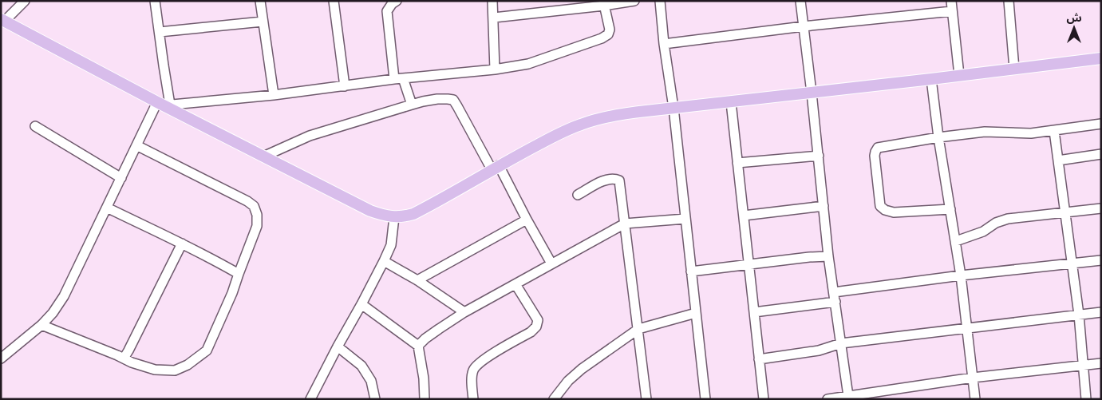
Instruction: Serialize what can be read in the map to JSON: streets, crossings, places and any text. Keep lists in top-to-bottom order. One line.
{"north":"top"}
